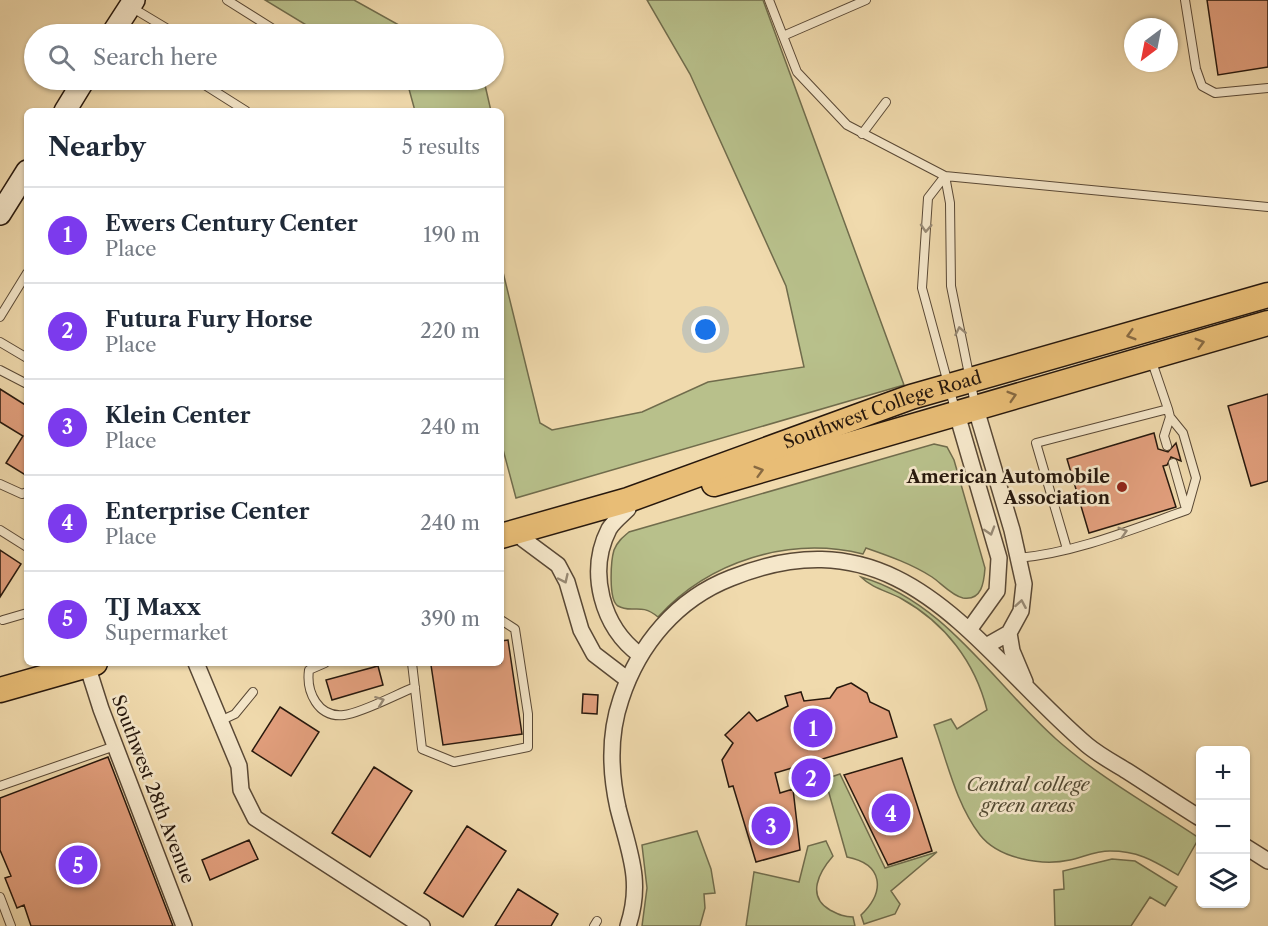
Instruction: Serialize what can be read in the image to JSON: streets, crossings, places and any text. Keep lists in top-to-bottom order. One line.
{"streets":{"main road":["Southwest College Road"],"street":["Southwest 28th Avenue"]},"parks":["Central college green areas"],"places":["American Automobile Association"],"north":"bottom left","page":{"search":"Search here","heading":["Nearby","5 results"],"list":[{"mark":"1","name":"Ewers Century Center","note":"Place","value":"190 m"},{"mark":"2","name":"Futura Fury Horse","note":"Place","value":"220 m"},{"mark":"3","name":"Klein Center","note":"Place","value":"240 m"},{"mark":"4","name":"Enterprise Center","note":"Place","value":"240 m"},{"mark":"5","name":"TJ Maxx","note":"Supermarket","value":"390 m"}],"pins":["1","2","4","3","5"],"map_buttons":["+","−"]}}
